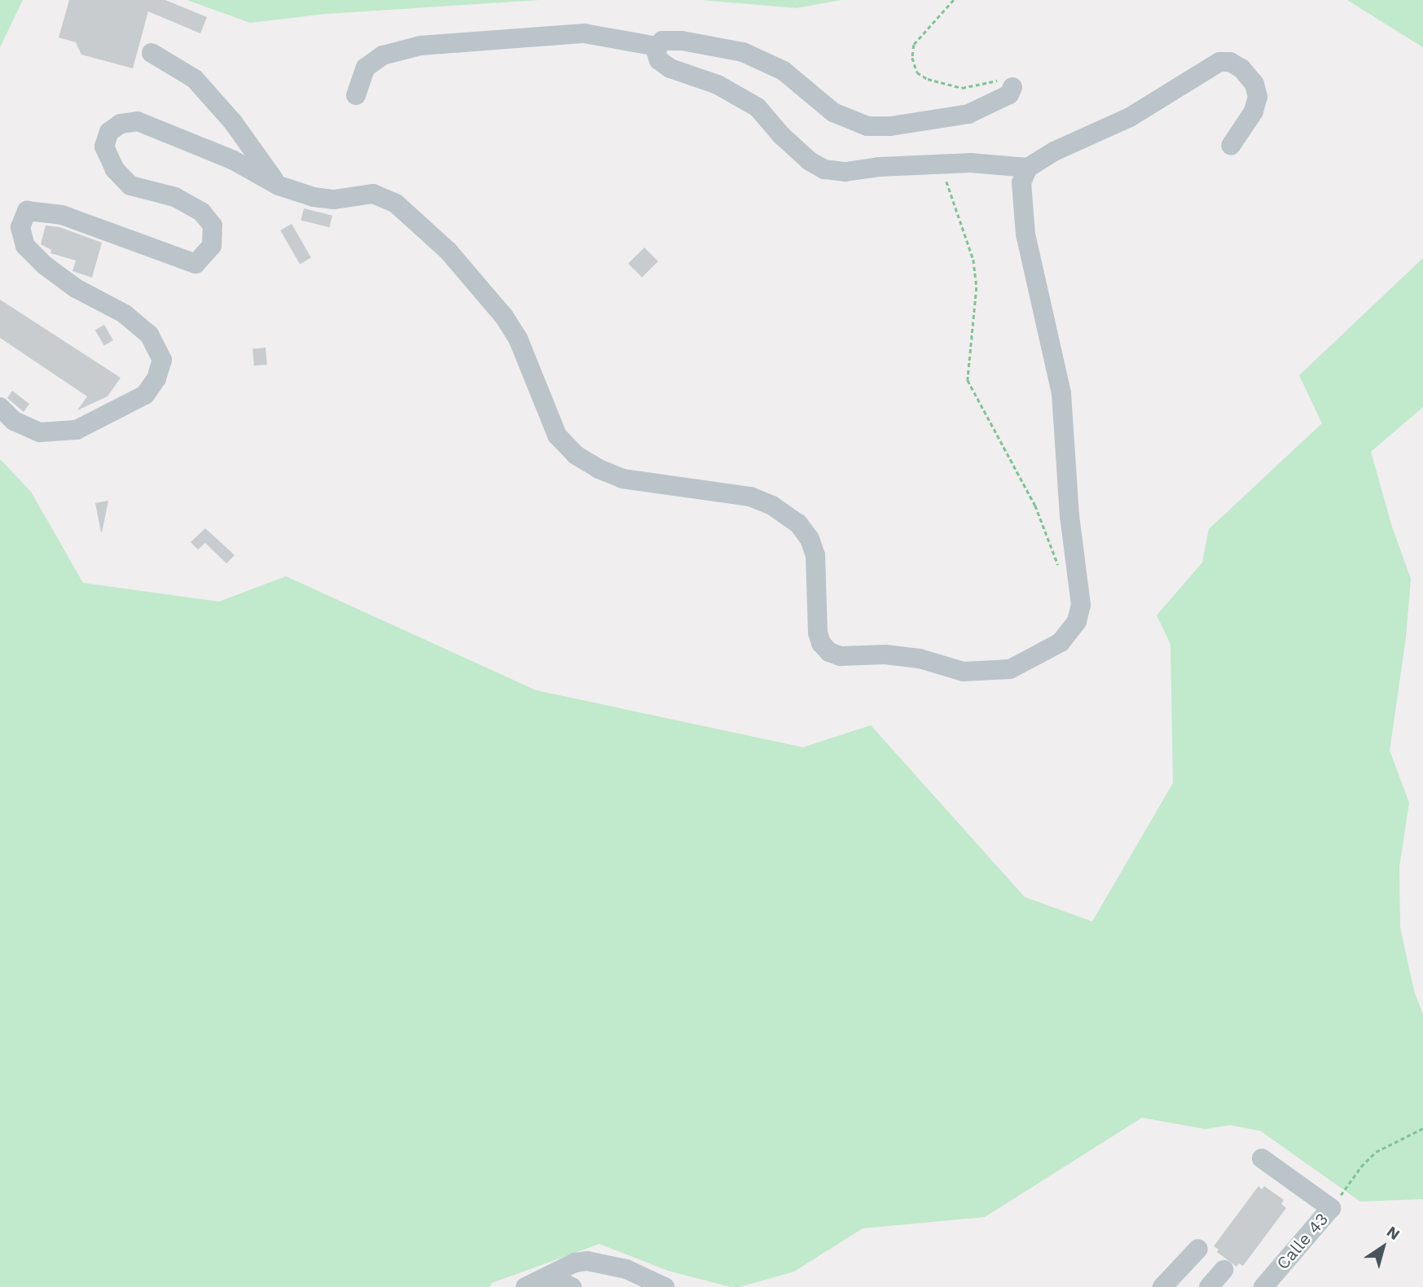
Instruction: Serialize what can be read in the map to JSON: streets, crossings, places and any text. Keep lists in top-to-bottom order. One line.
{"streets":{"street":["Calle 43"]},"north":"top right"}
